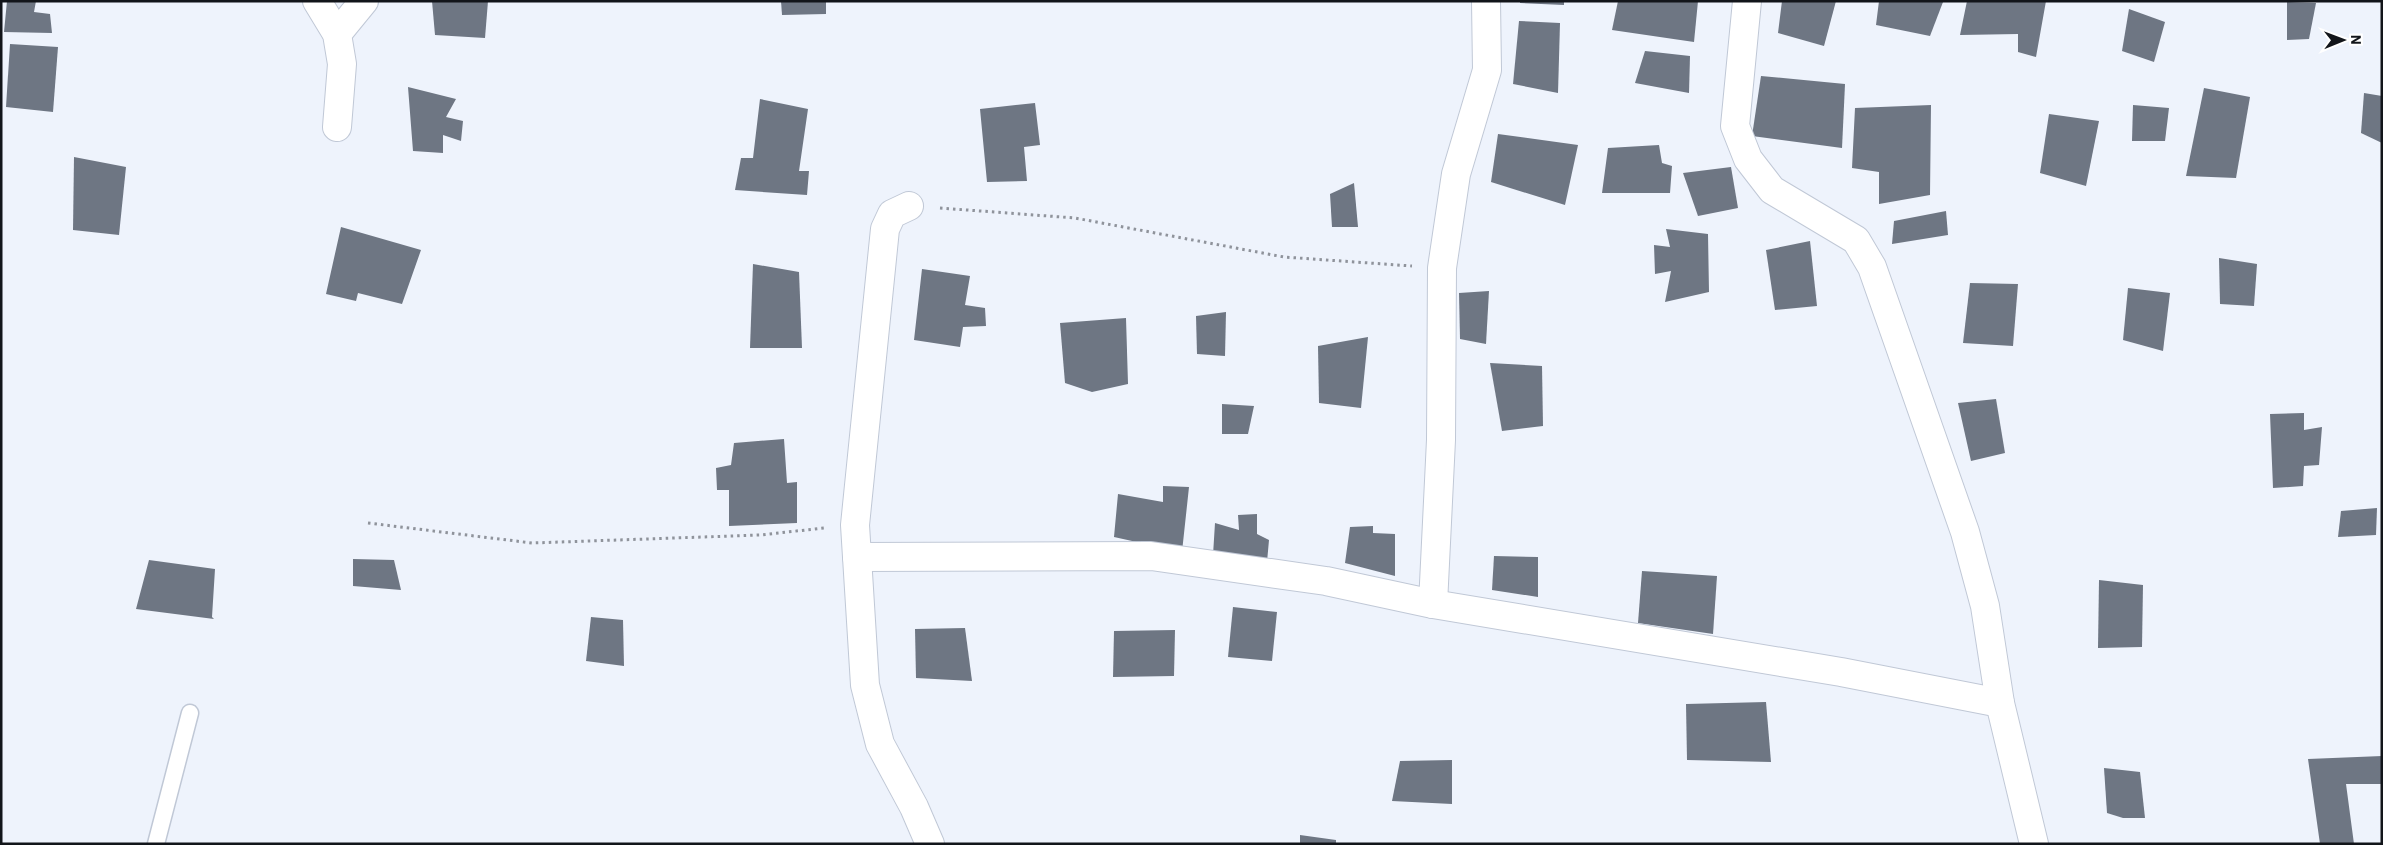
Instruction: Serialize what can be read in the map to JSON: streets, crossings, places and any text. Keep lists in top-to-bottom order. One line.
{"north":"right"}
